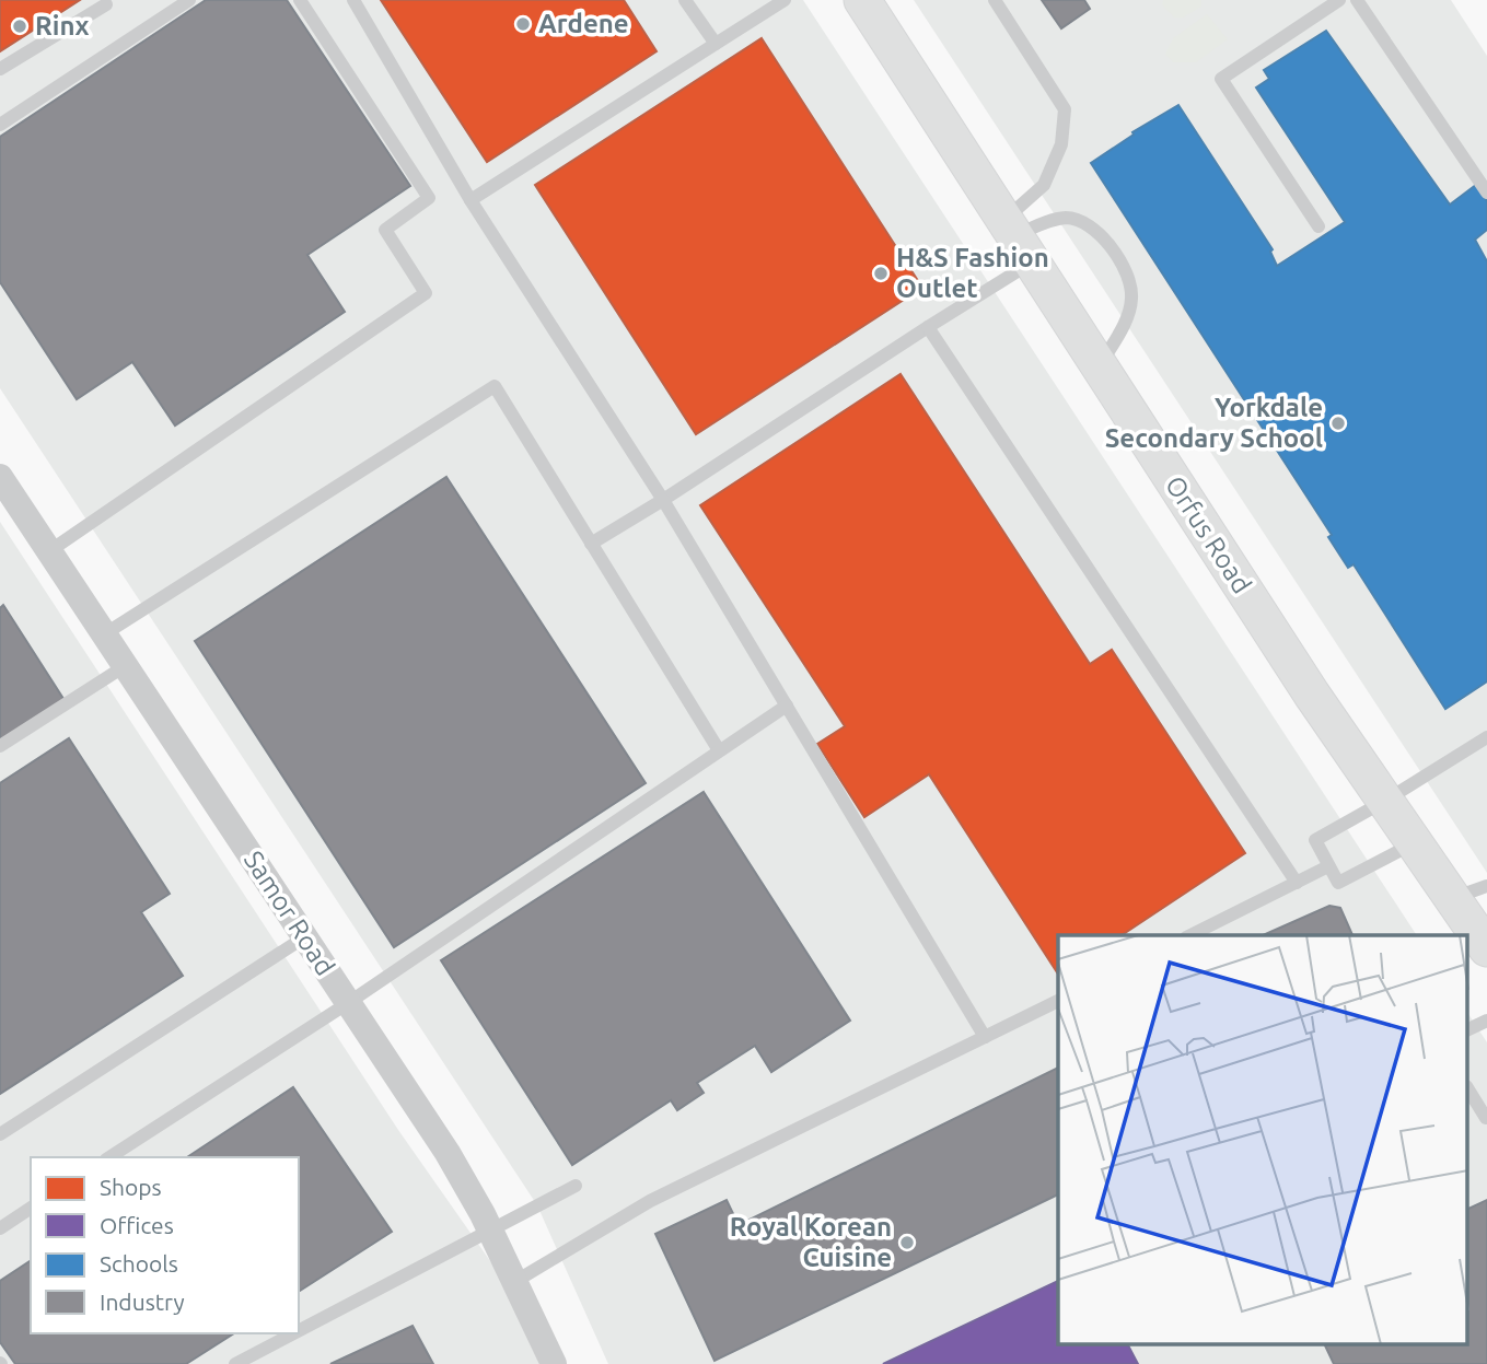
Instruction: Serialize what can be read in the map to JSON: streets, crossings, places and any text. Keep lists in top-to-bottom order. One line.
{"streets":{"street":["Orfus Road","Samor Road"]},"places":["Ardene","Rinx","H&S Fashion Outlet","Yorkdale Secondary School","Royal Korean Cuisine"],"legend":["Shops","Offices","Schools","Industry"]}
